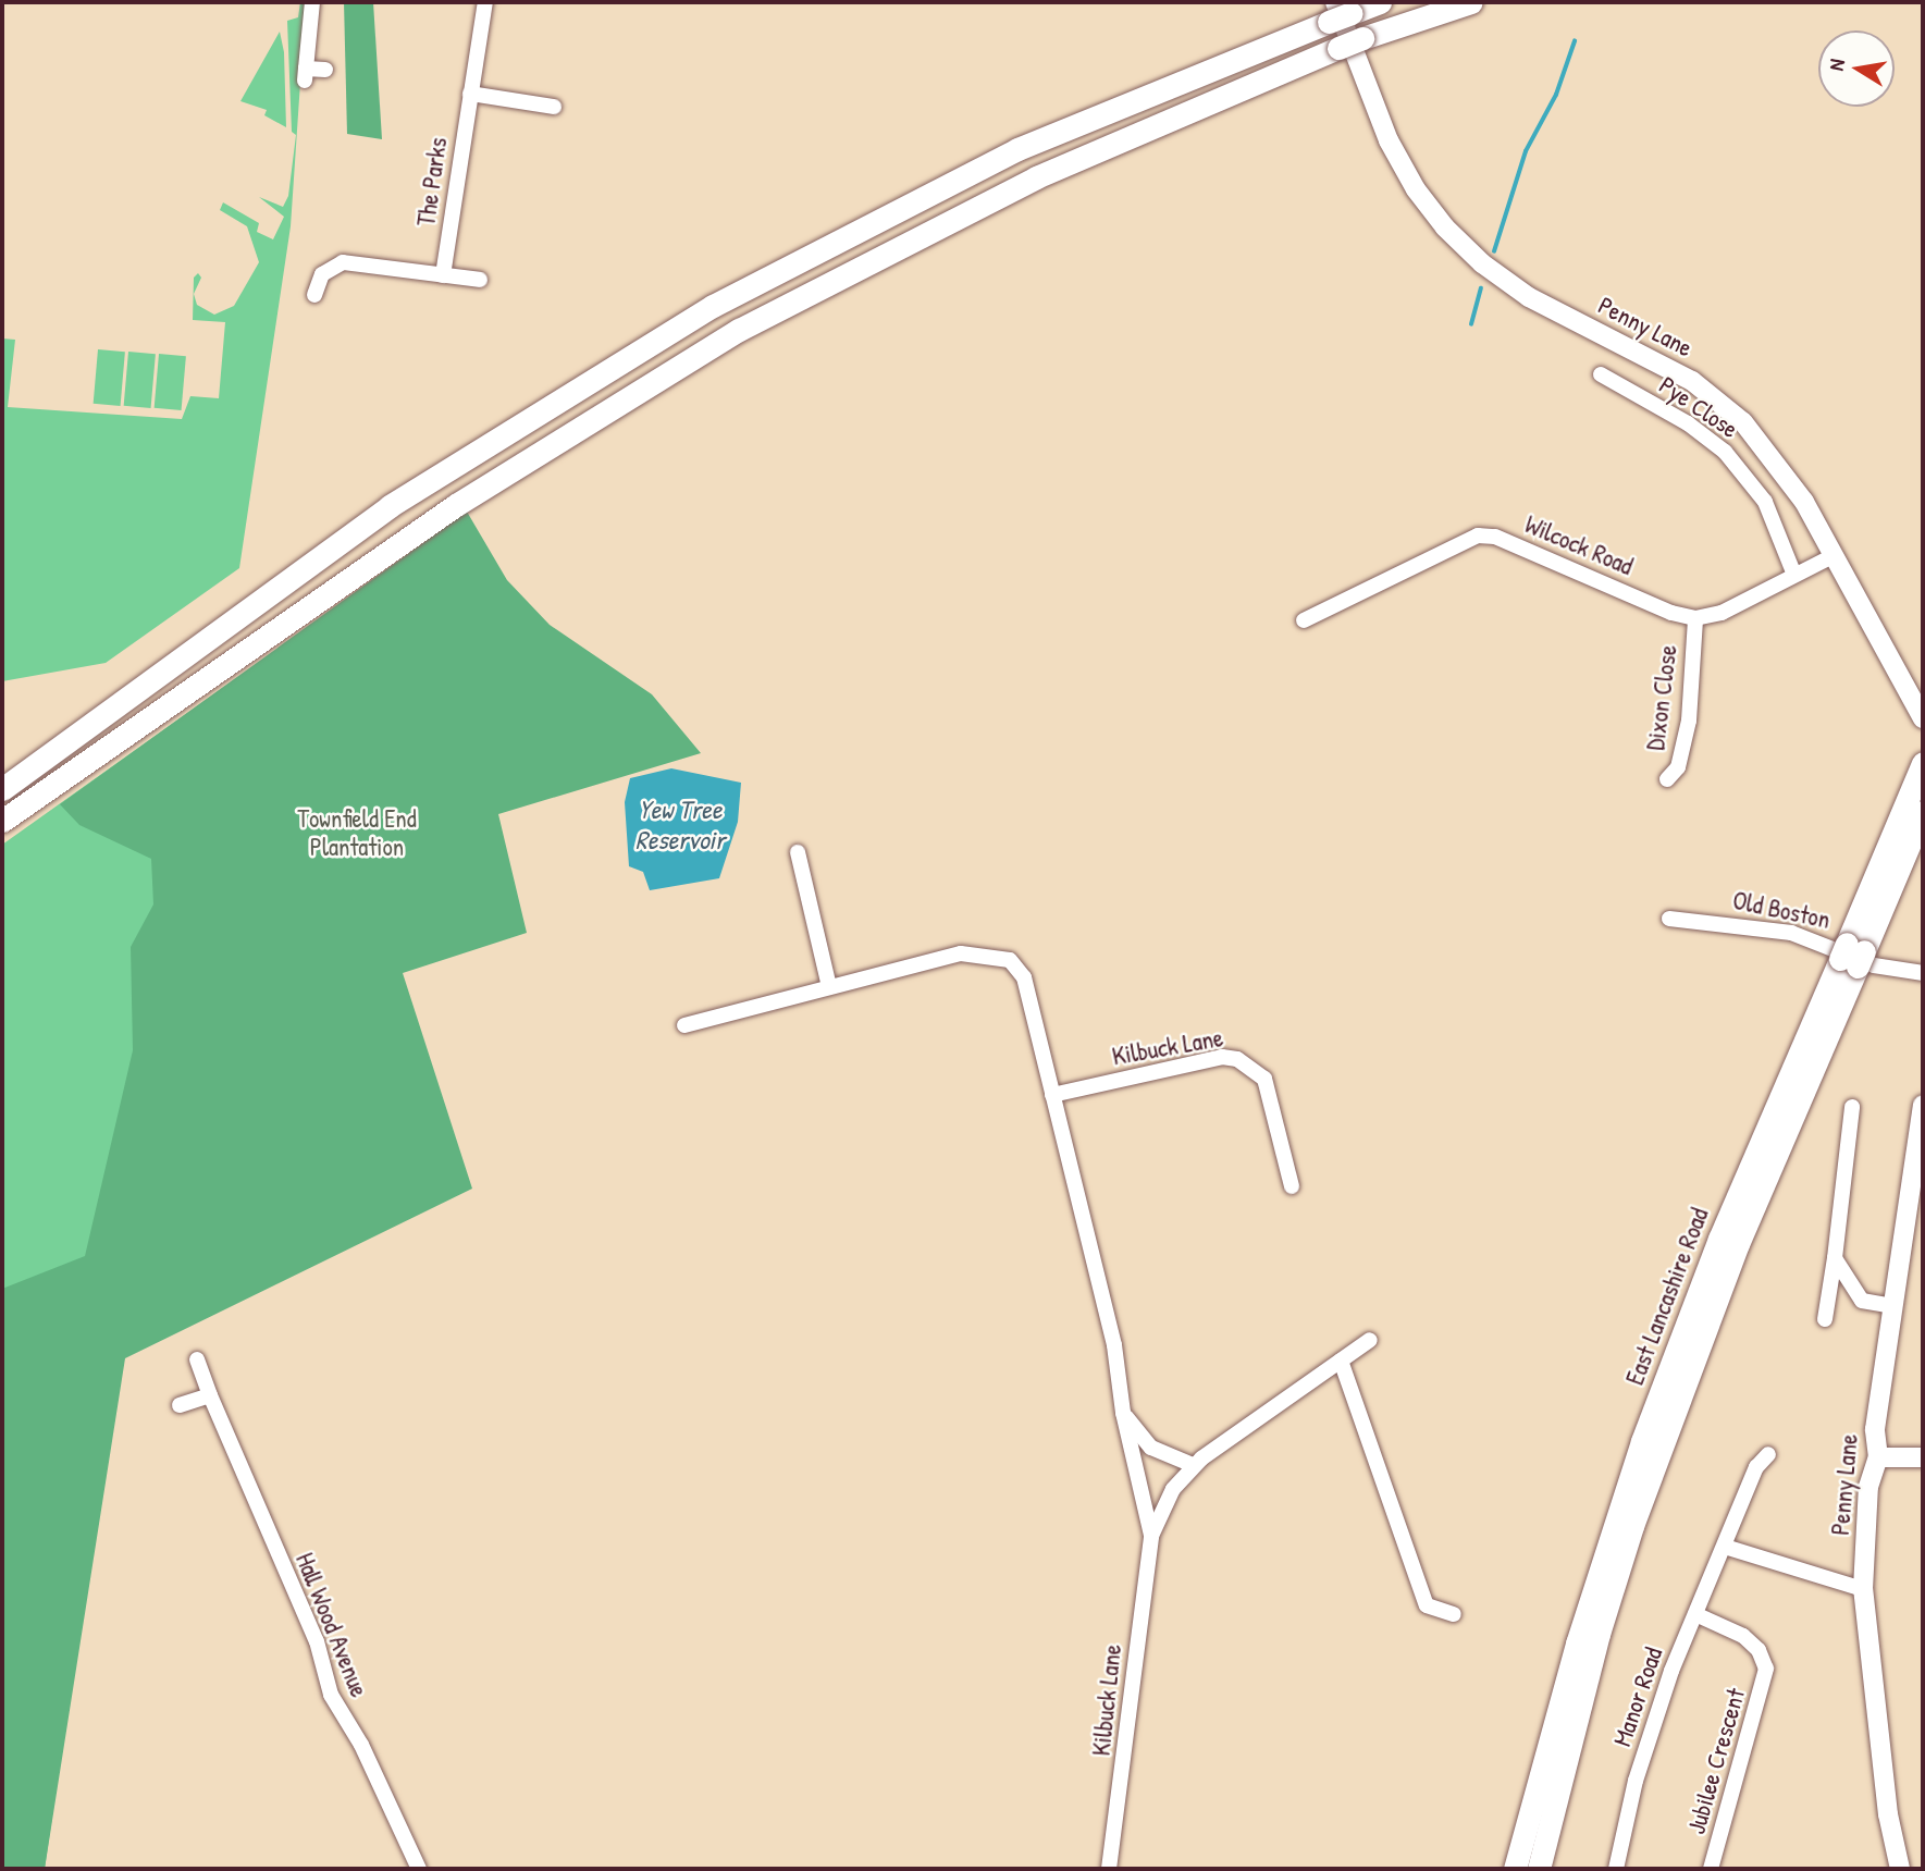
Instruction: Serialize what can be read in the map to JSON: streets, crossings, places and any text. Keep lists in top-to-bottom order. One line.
{"streets":{"highway":["East Lancashire Road"],"main road":["Penny Lane"],"street":["The Parks","Pye Close","Wilcock Road","Dixon Close","Old Boston","Kilbuck Lane","Hall Wood Avenue","Manor Road","Jubilee Crescent"]},"crossings":[["Wilcock Road","Dixon Close"],["Manor Road","Jubilee Crescent"]],"water":["Yew Tree Reservoir"],"parks":["Townfield End Plantation"],"north":"left"}
